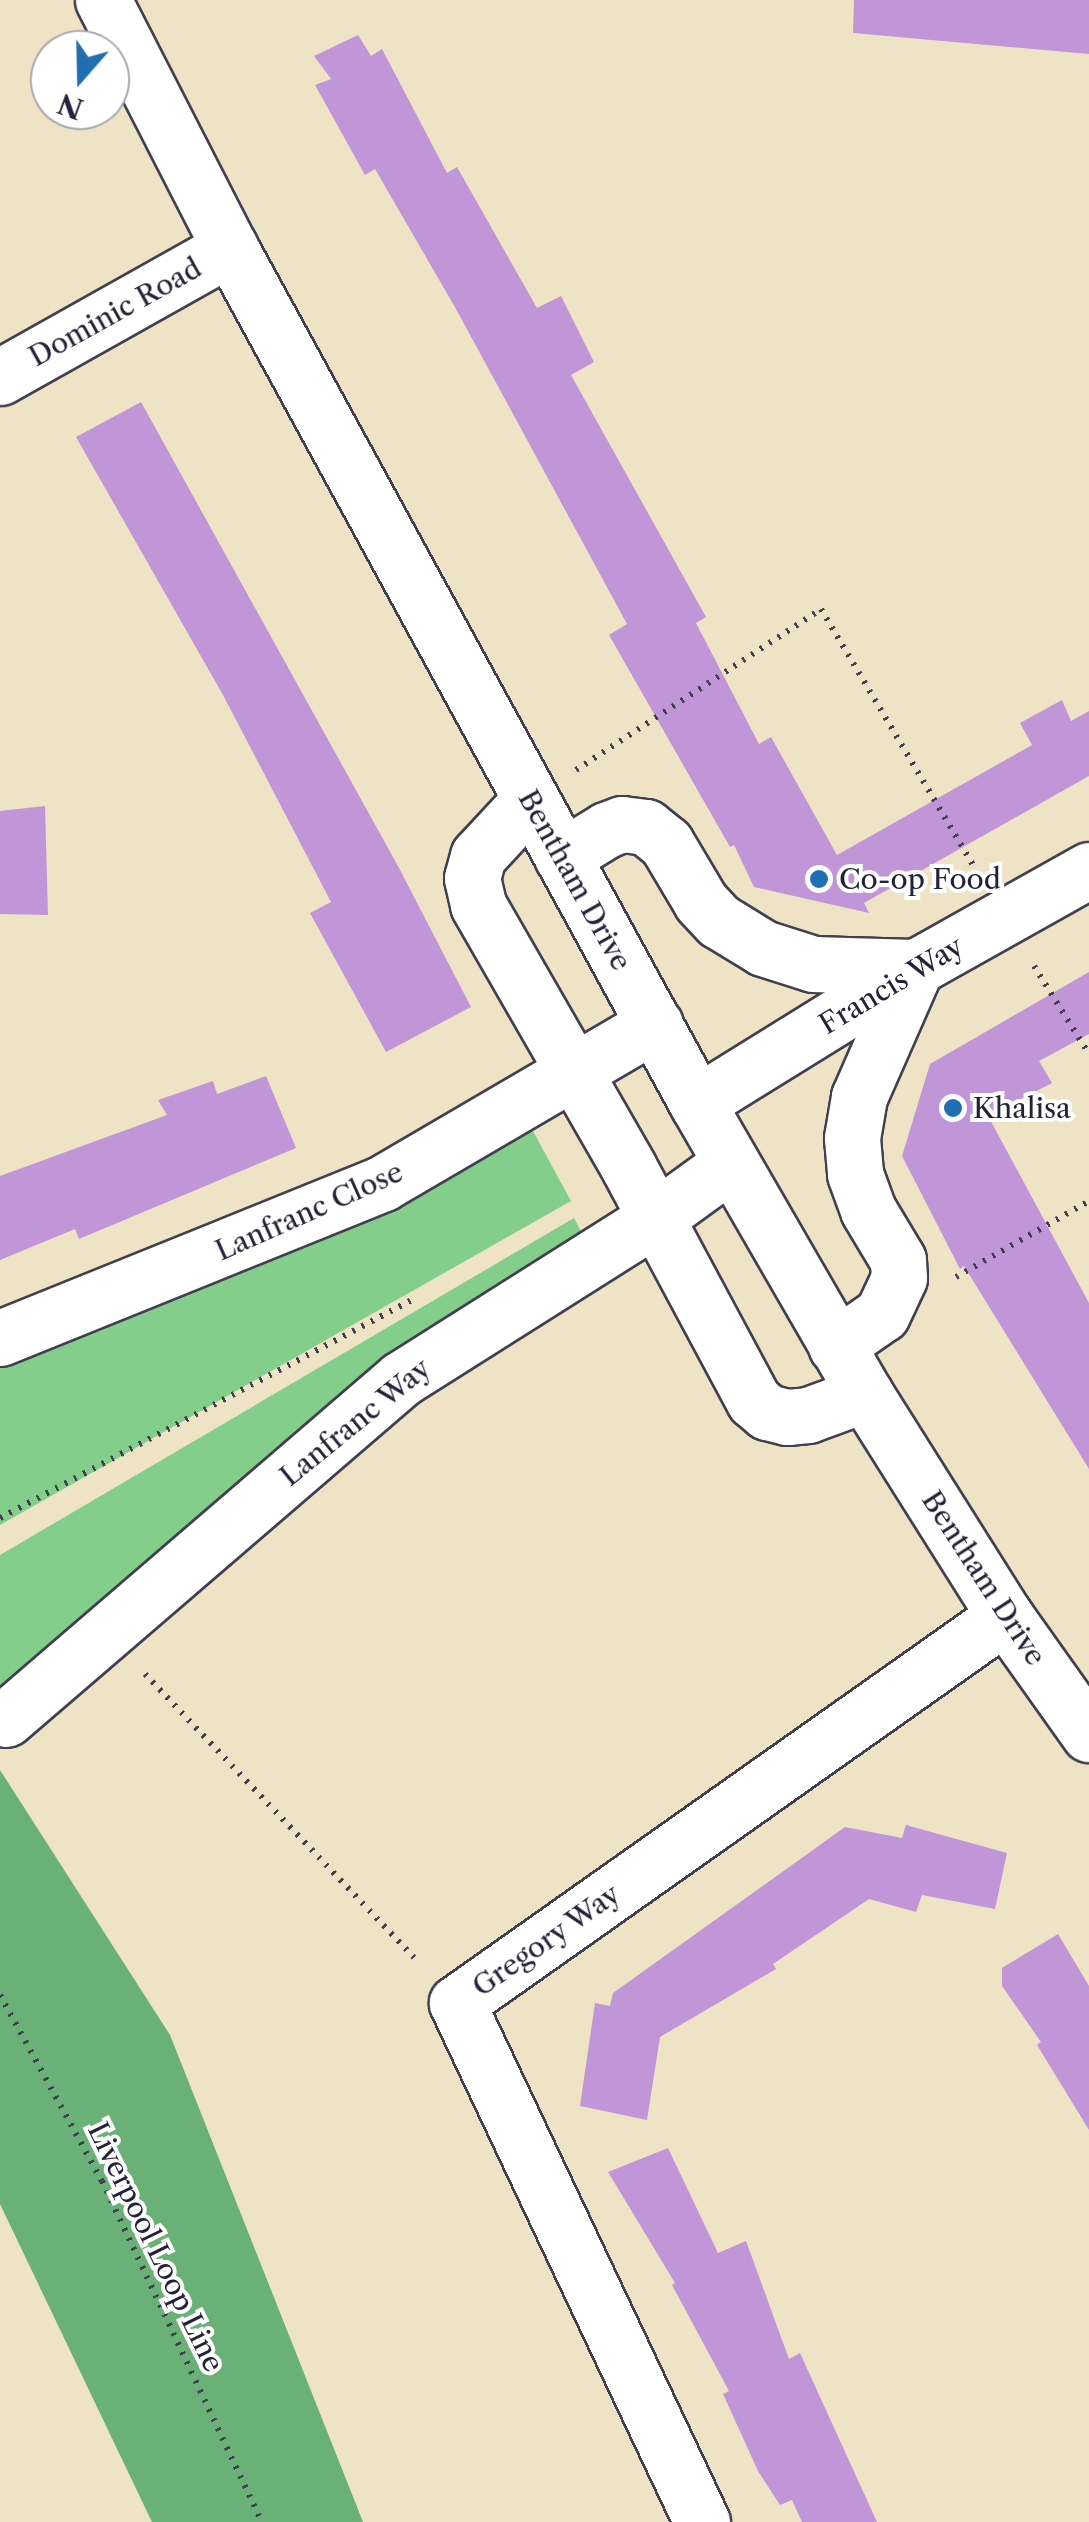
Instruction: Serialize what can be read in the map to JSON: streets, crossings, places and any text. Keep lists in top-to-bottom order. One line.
{"streets":{"street":["Dominic Road","Bentham Drive","Francis Way","Lanfranc Close","Lanfranc Way","Gregory Way"],"path":["Liverpool Loop Line"]},"crossings":[["Dominic Road","Bentham Drive"],["Bentham Drive","Francis Way"],["Bentham Drive","Lanfranc Close"],["Bentham Drive","Lanfranc Way"],["Bentham Drive","Gregory Way"]],"places":["Co-op Food","Khalisa"],"north":"bottom"}
